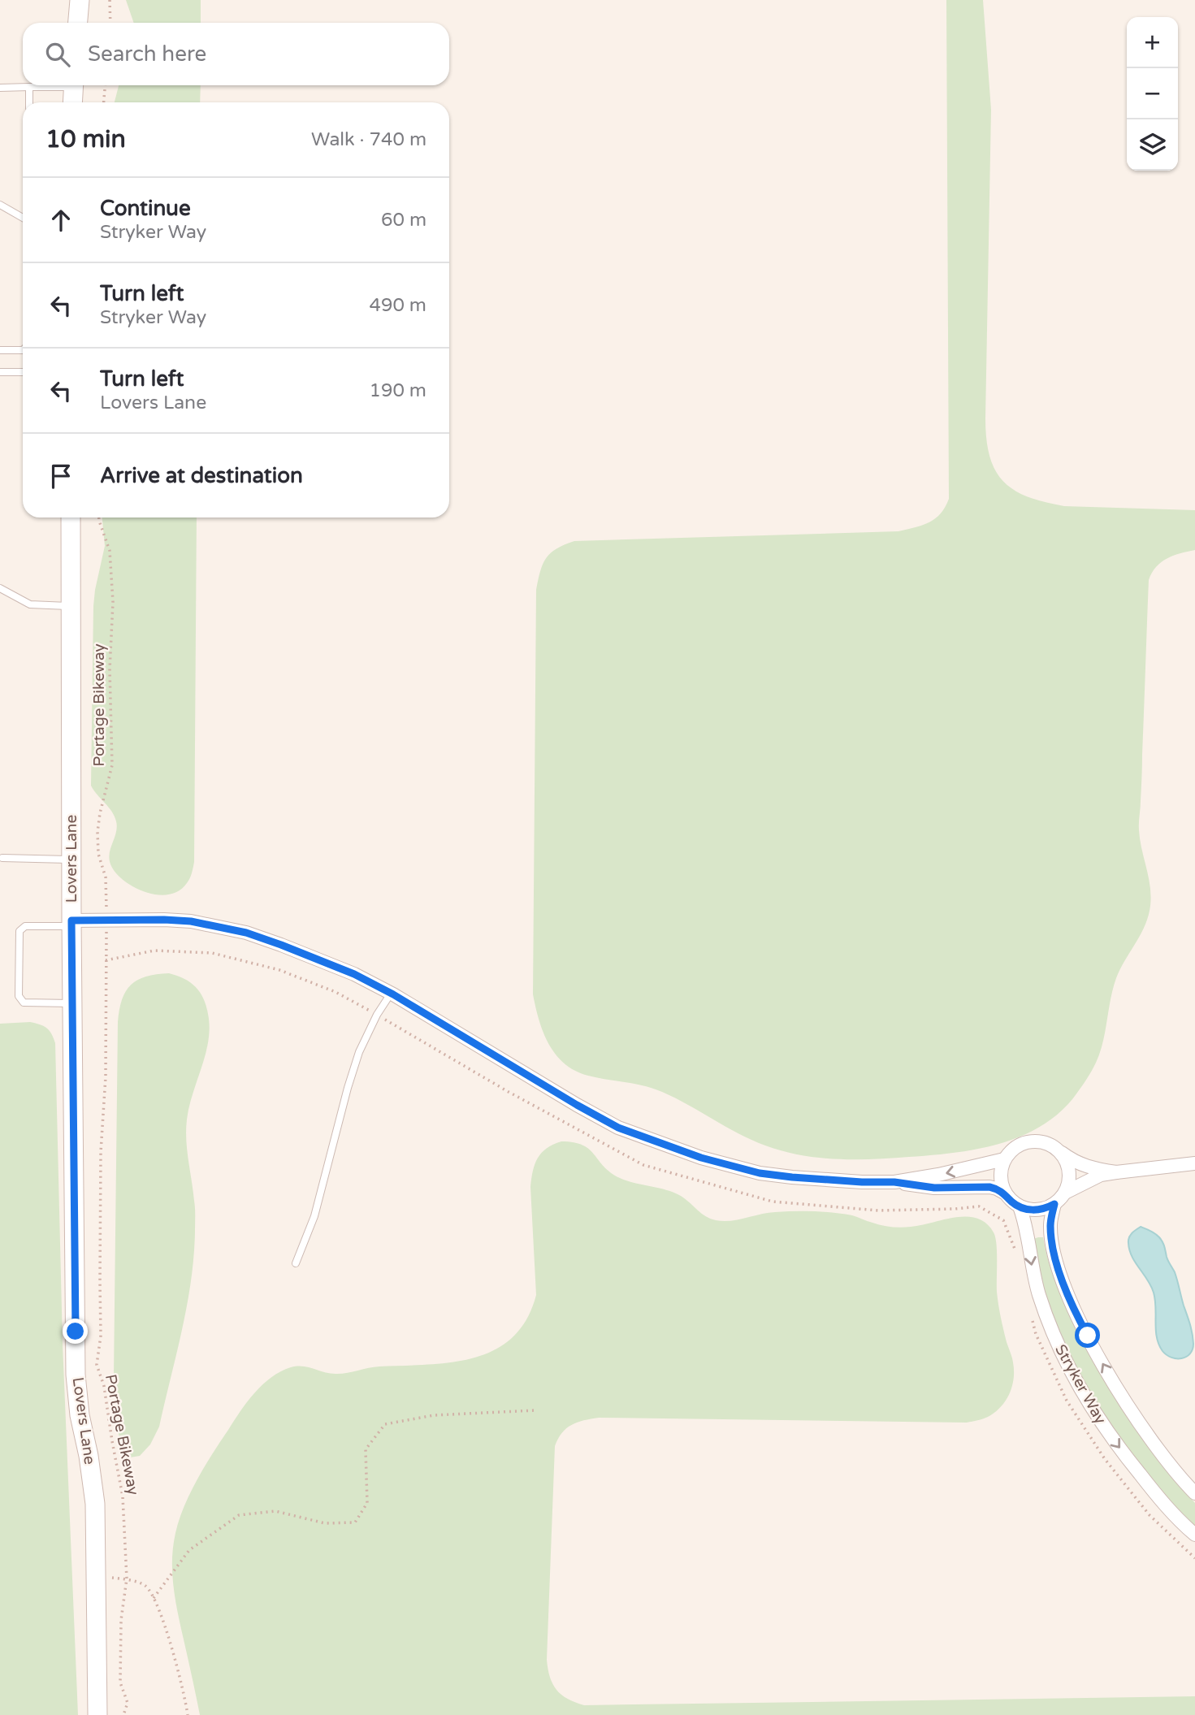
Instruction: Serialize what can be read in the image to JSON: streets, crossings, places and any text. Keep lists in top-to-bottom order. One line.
{"streets":{"street":["Lovers Lane","Stryker Way"],"path":["Portage Bikeway"]},"page":{"map_buttons":["+","−"],"search":"Search here","heading":["10 min","Walk · 740 m"],"list":[["Continue","Stryker Way","60 m"],["Turn left","Stryker Way","490 m"],["Turn left","Lovers Lane","190 m"],"Arrive at destination"]}}
